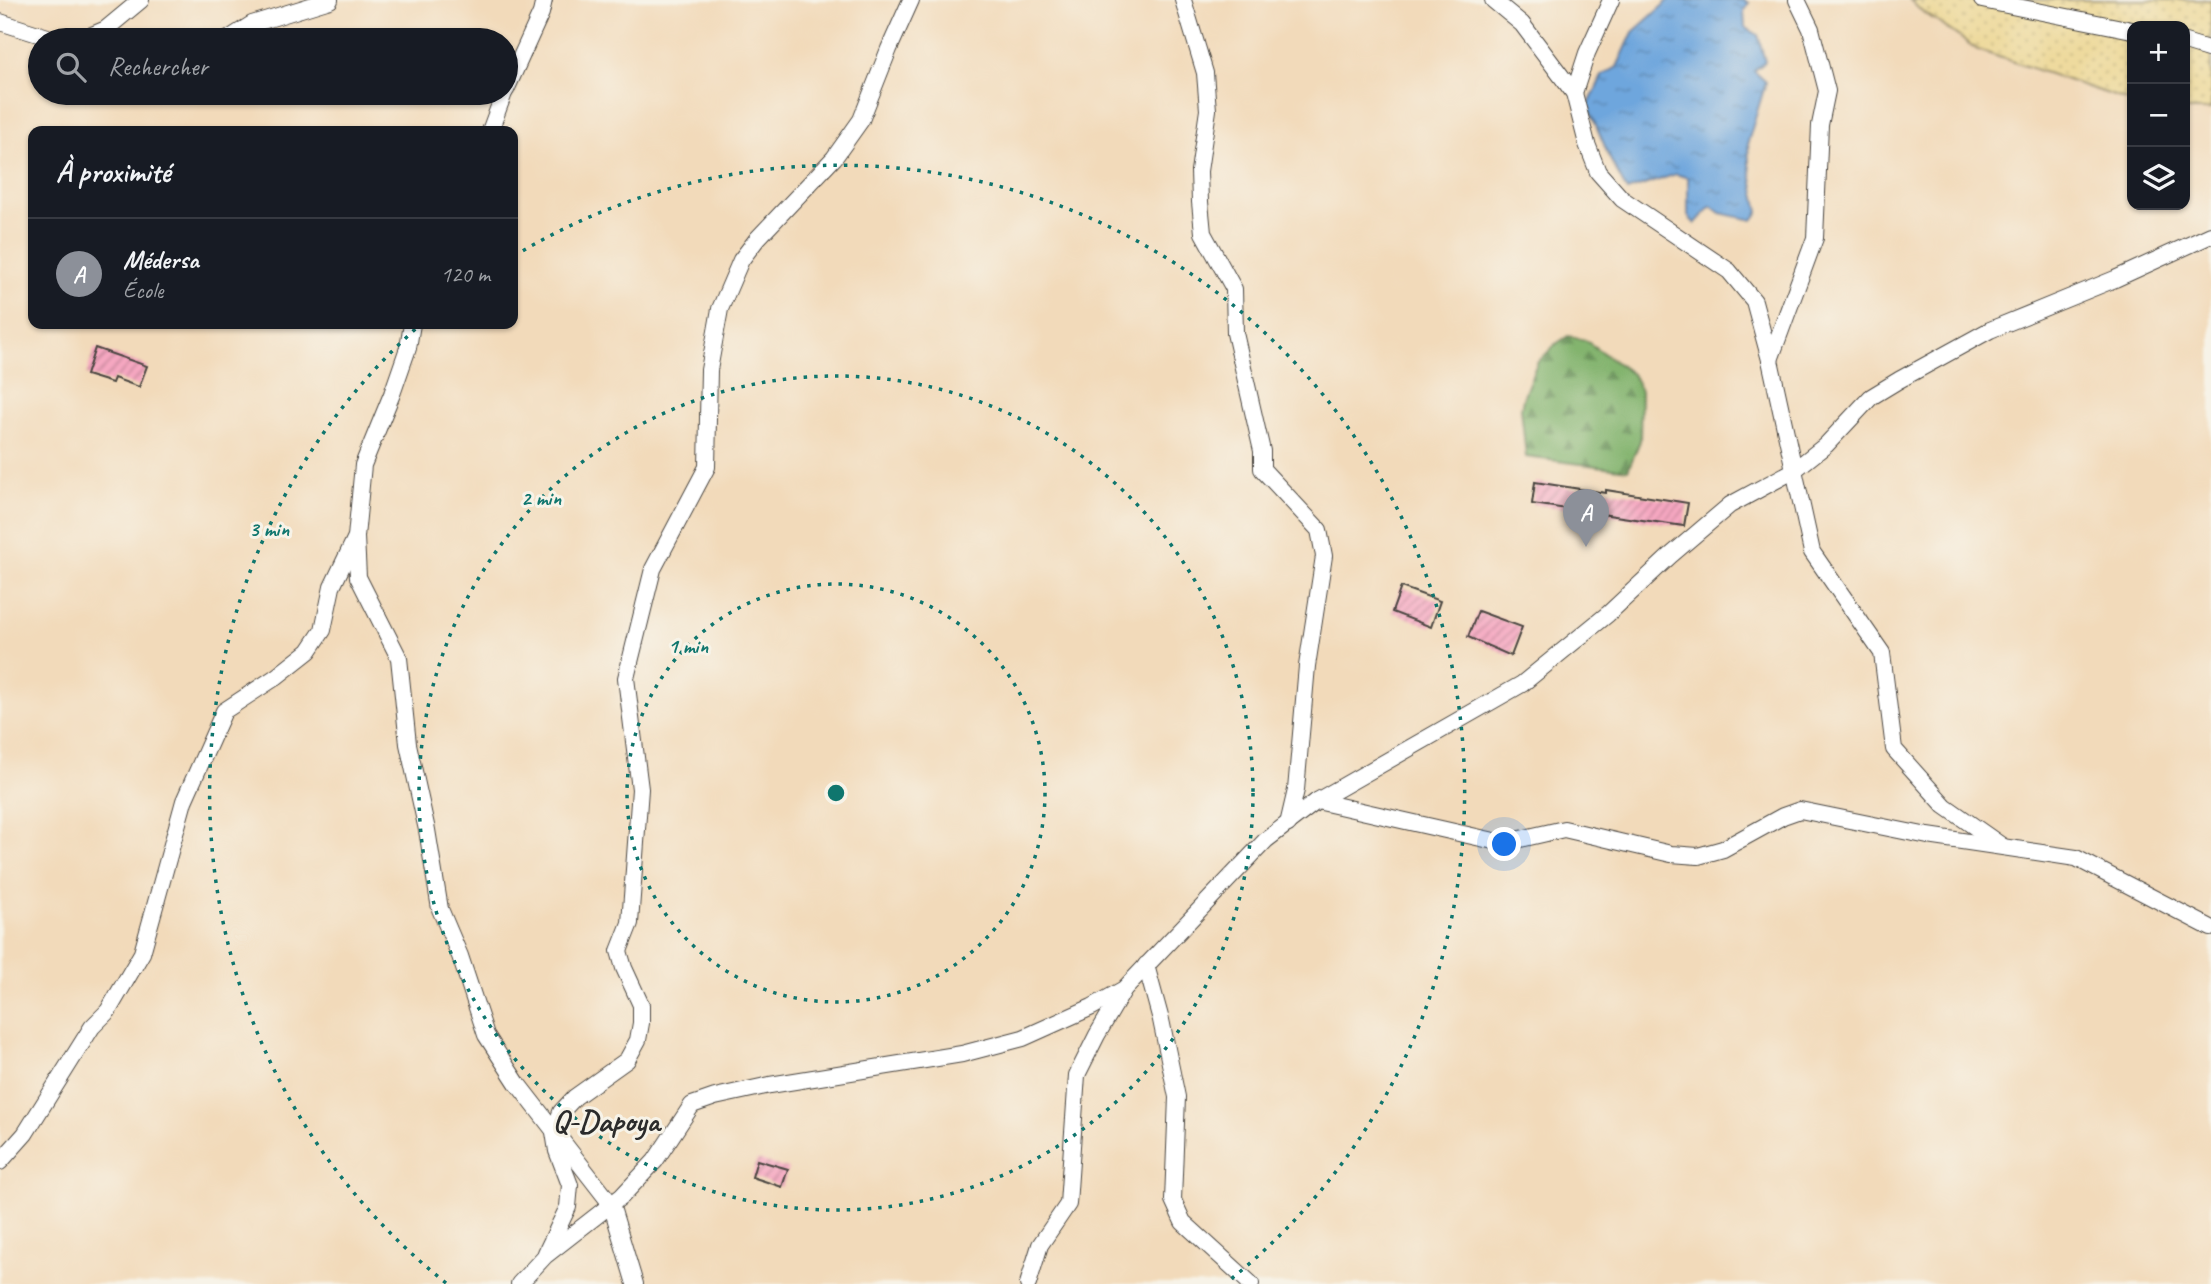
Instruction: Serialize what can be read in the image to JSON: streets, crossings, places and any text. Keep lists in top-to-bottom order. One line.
{"districts":["Q-Dapoya"],"page":{"map_buttons":["+","−"],"search":"Rechercher","heading":"À proximité","list":[{"mark":"A","name":"Médersa","note":"École","value":"120 m"}],"pins":"A"},"rings":["2 min","3 min","1 min"]}
